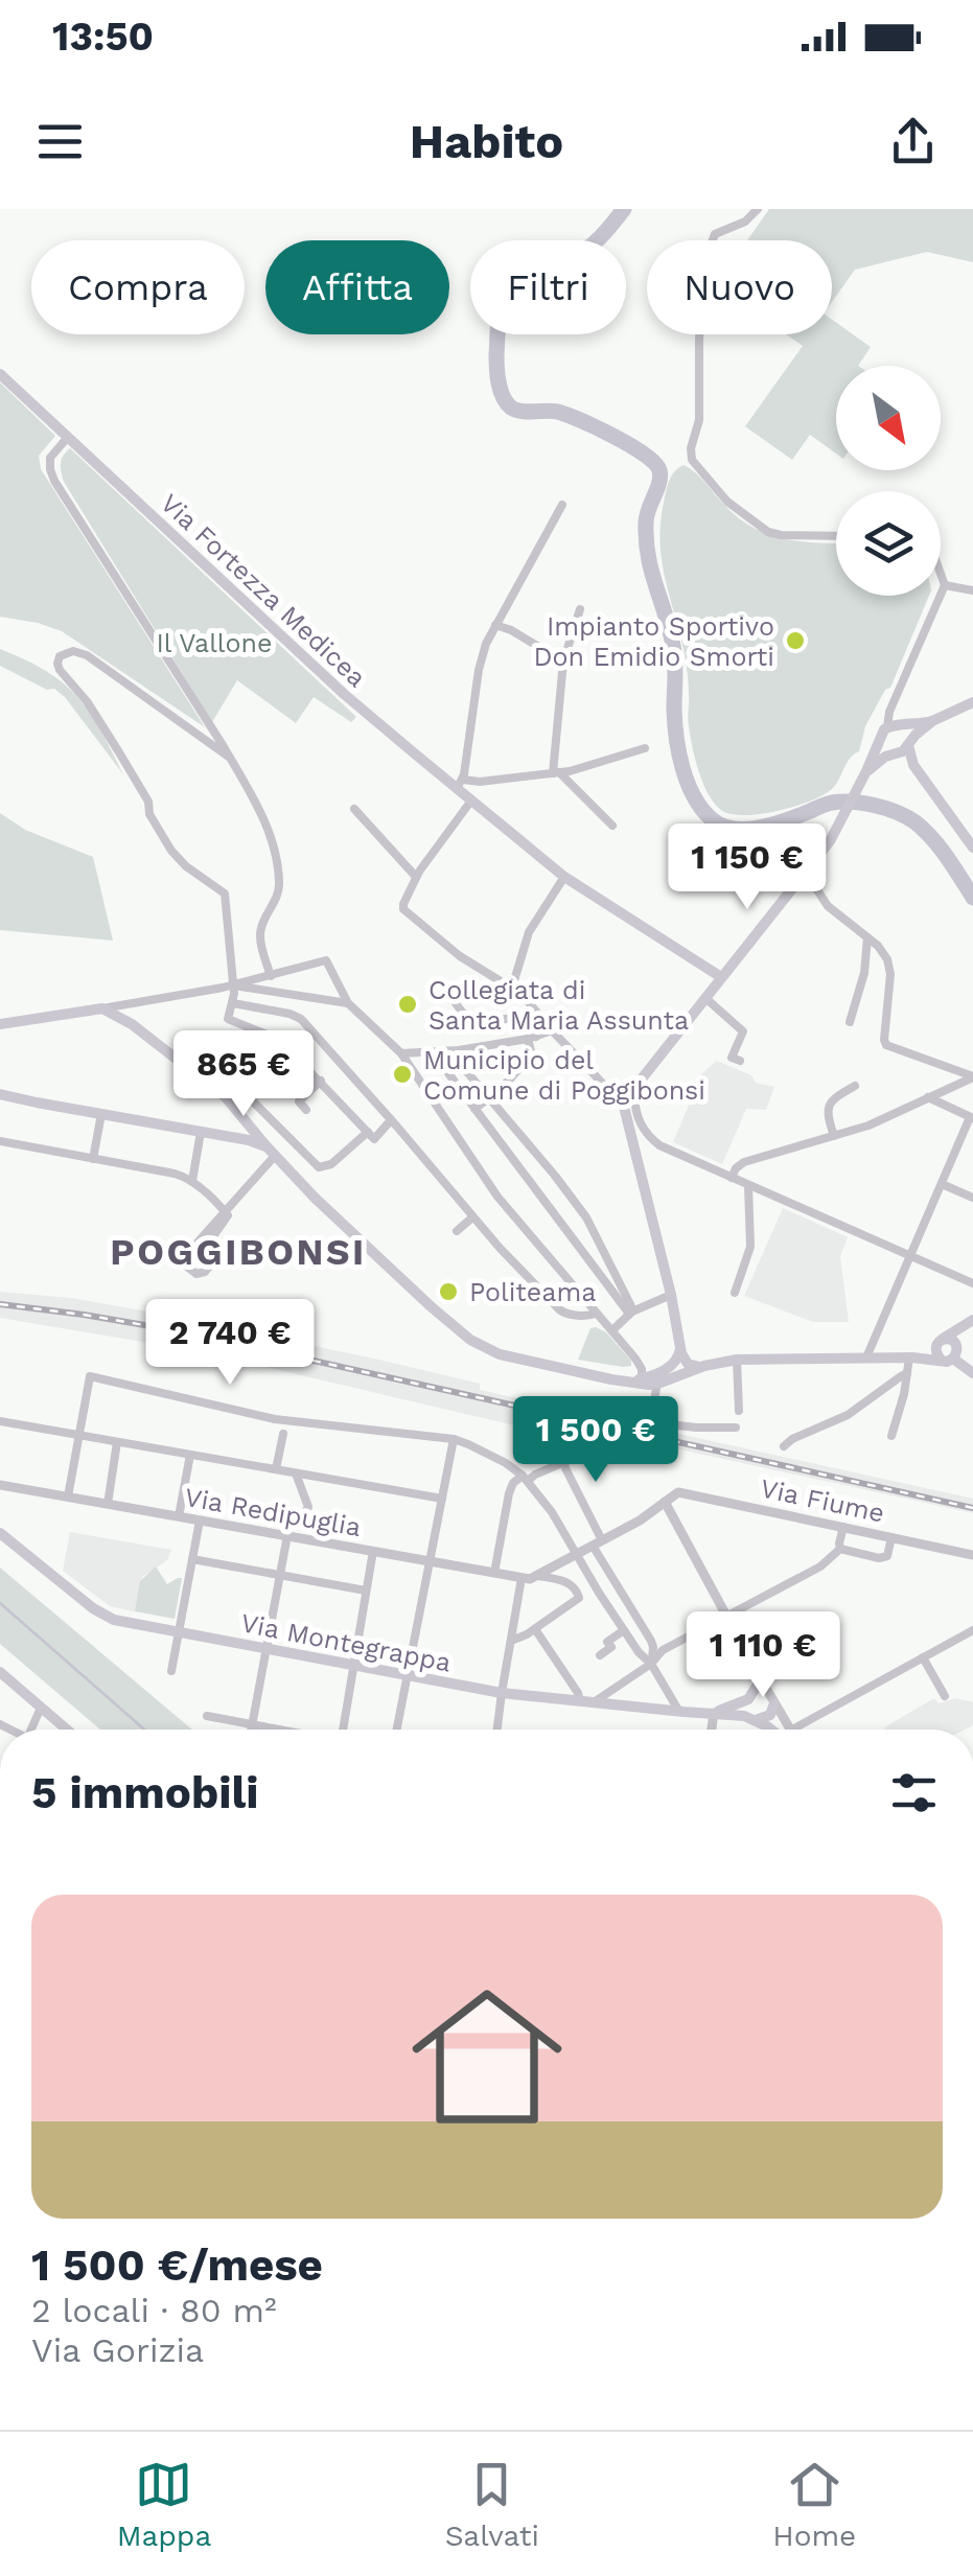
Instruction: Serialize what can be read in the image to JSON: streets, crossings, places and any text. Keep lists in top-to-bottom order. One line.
{"streets":{"main road":["Via Fortezza Medicea","Via Montegrappa"],"street":["Via Fiume","Via Redipuglia"]},"districts":["POGGIBONSI"],"parks":["Il Vallone"],"places":["Impianto Sportivo Don Emidio Smorti","Collegiata di Santa Maria Assunta","Municipio del Comune di Poggibonsi","Politeama"],"north":"bottom right","page":{"status":"13:50","header":"Habito","chip":["Compra","Affitta","Filtri","Nuovo"],"price":["1 150 €","865 €","2 740 €","1 500 €","1 110 €"],"heading":"5 immobili","list":[{"name":"1 500 €/mese","note":"2 locali · 80 m² · Via Gorizia"}],"tabs":["Mappa","Salvati","Home"]}}
